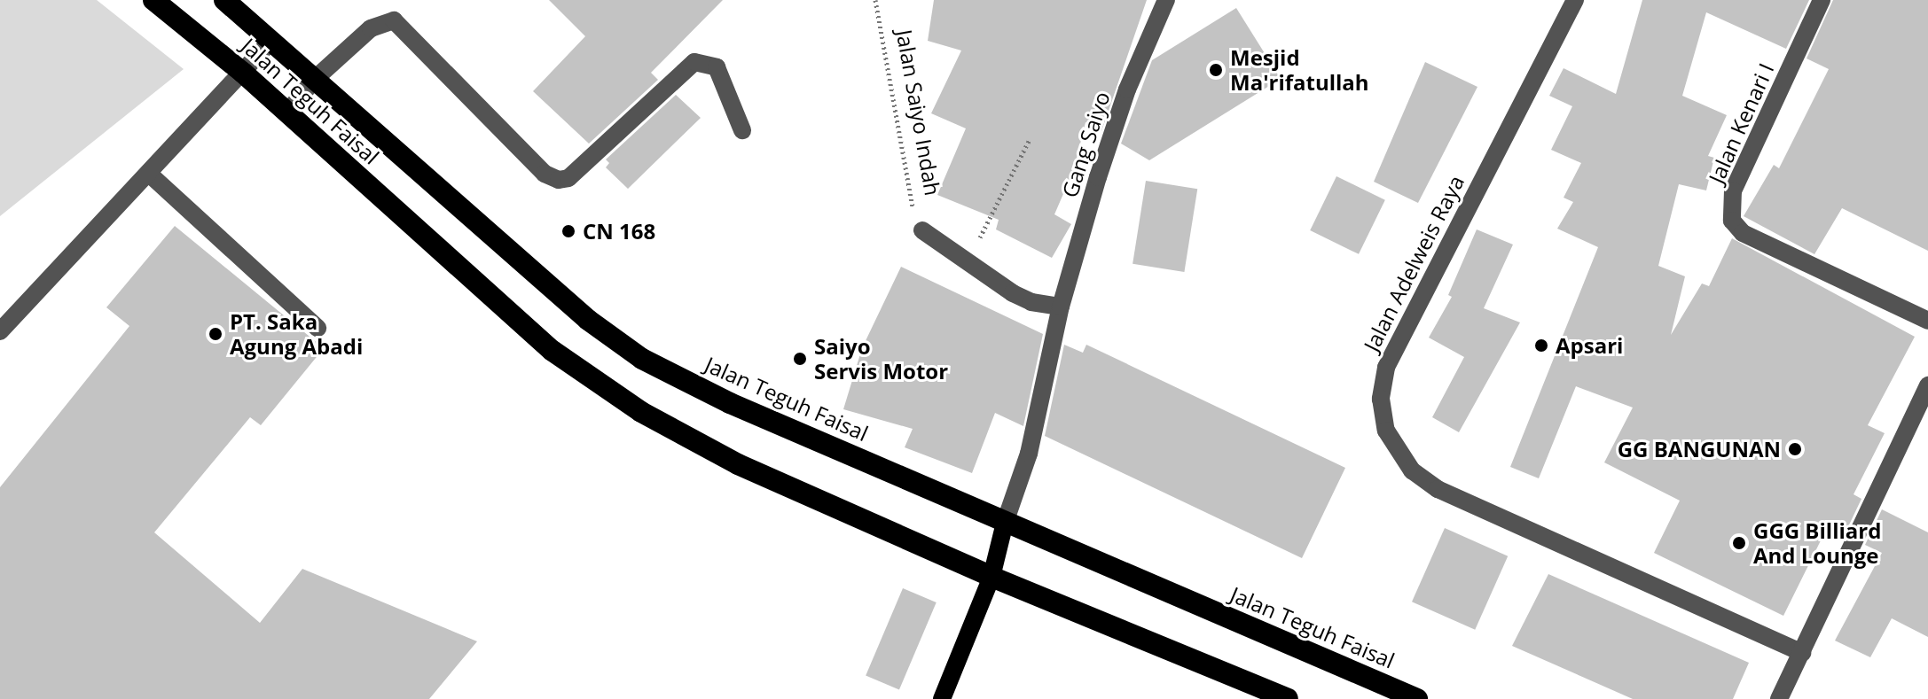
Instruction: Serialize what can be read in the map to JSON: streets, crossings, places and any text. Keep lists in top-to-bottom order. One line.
{"streets":{"highway":["Jalan Teguh Faisal"],"street":["Jalan Kenari I","Gang Saiyo","Jalan Adelweis Raya"],"path":["Jalan Saiyo Indah"]},"places":["Mesjid Ma'rifatullah","CN 168","PT. Saka Agung Abadi","Apsari","Saiyo Servis Motor","GG BANGUNAN","GGG Billiard And Lounge"]}
